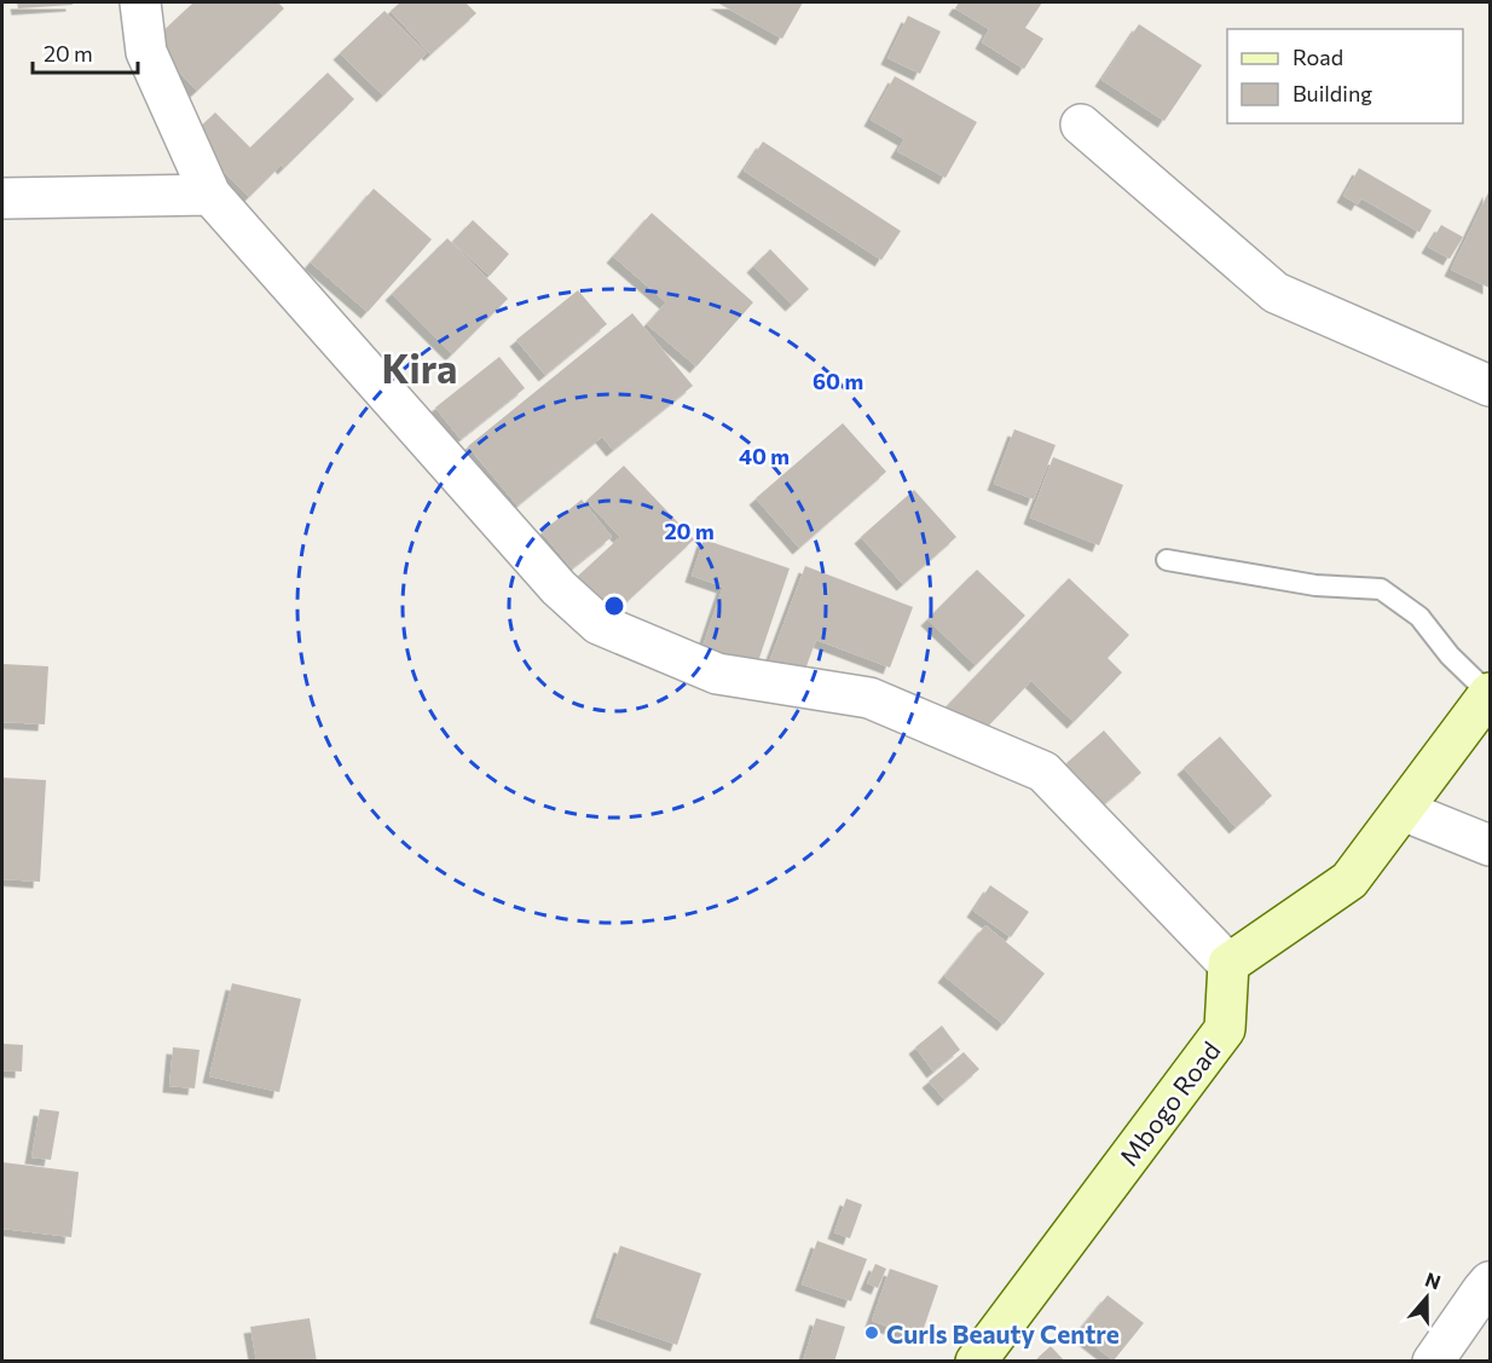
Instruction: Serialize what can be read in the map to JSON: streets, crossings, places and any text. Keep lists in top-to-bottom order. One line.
{"streets":{"main road":["Mbogo Road"]},"districts":["Kira"],"places":["Curls Beauty Centre"],"legend":["Road","Building"],"scale_bar":"20 m","north":"top","rings":["60 m","40 m","20 m"]}
